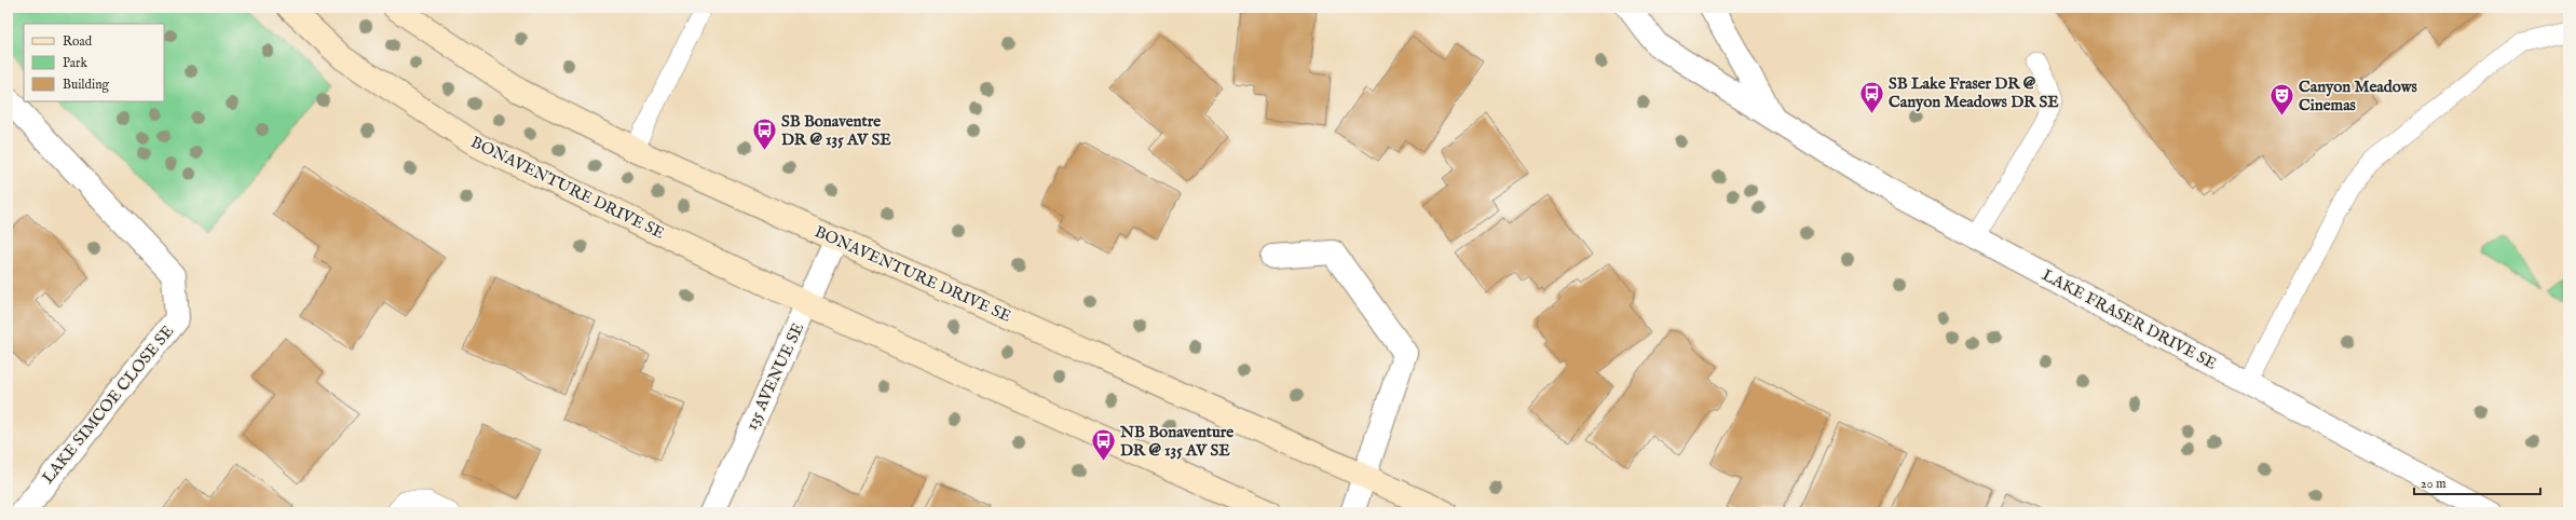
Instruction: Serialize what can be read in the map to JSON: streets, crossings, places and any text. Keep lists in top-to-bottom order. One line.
{"streets":{"street":["BONAVENTURE DRIVE SE","LAKE FRASER DRIVE SE","135 AVENUE SE","LAKE SIMCOE CLOSE SE"]},"crossings":[["BONAVENTURE DRIVE SE","135 AVENUE SE"]],"places":{"bus stop":["SB Lake Fraser DR @ Canyon Meadows DR SE","SB Bonaventre DR @ 135 AV SE","NB Bonaventure DR @ 135 AV SE"],"theatre":["Canyon Meadows Cinemas"]},"legend":["Road","Park","Building"],"scale_bar":"20 m"}
